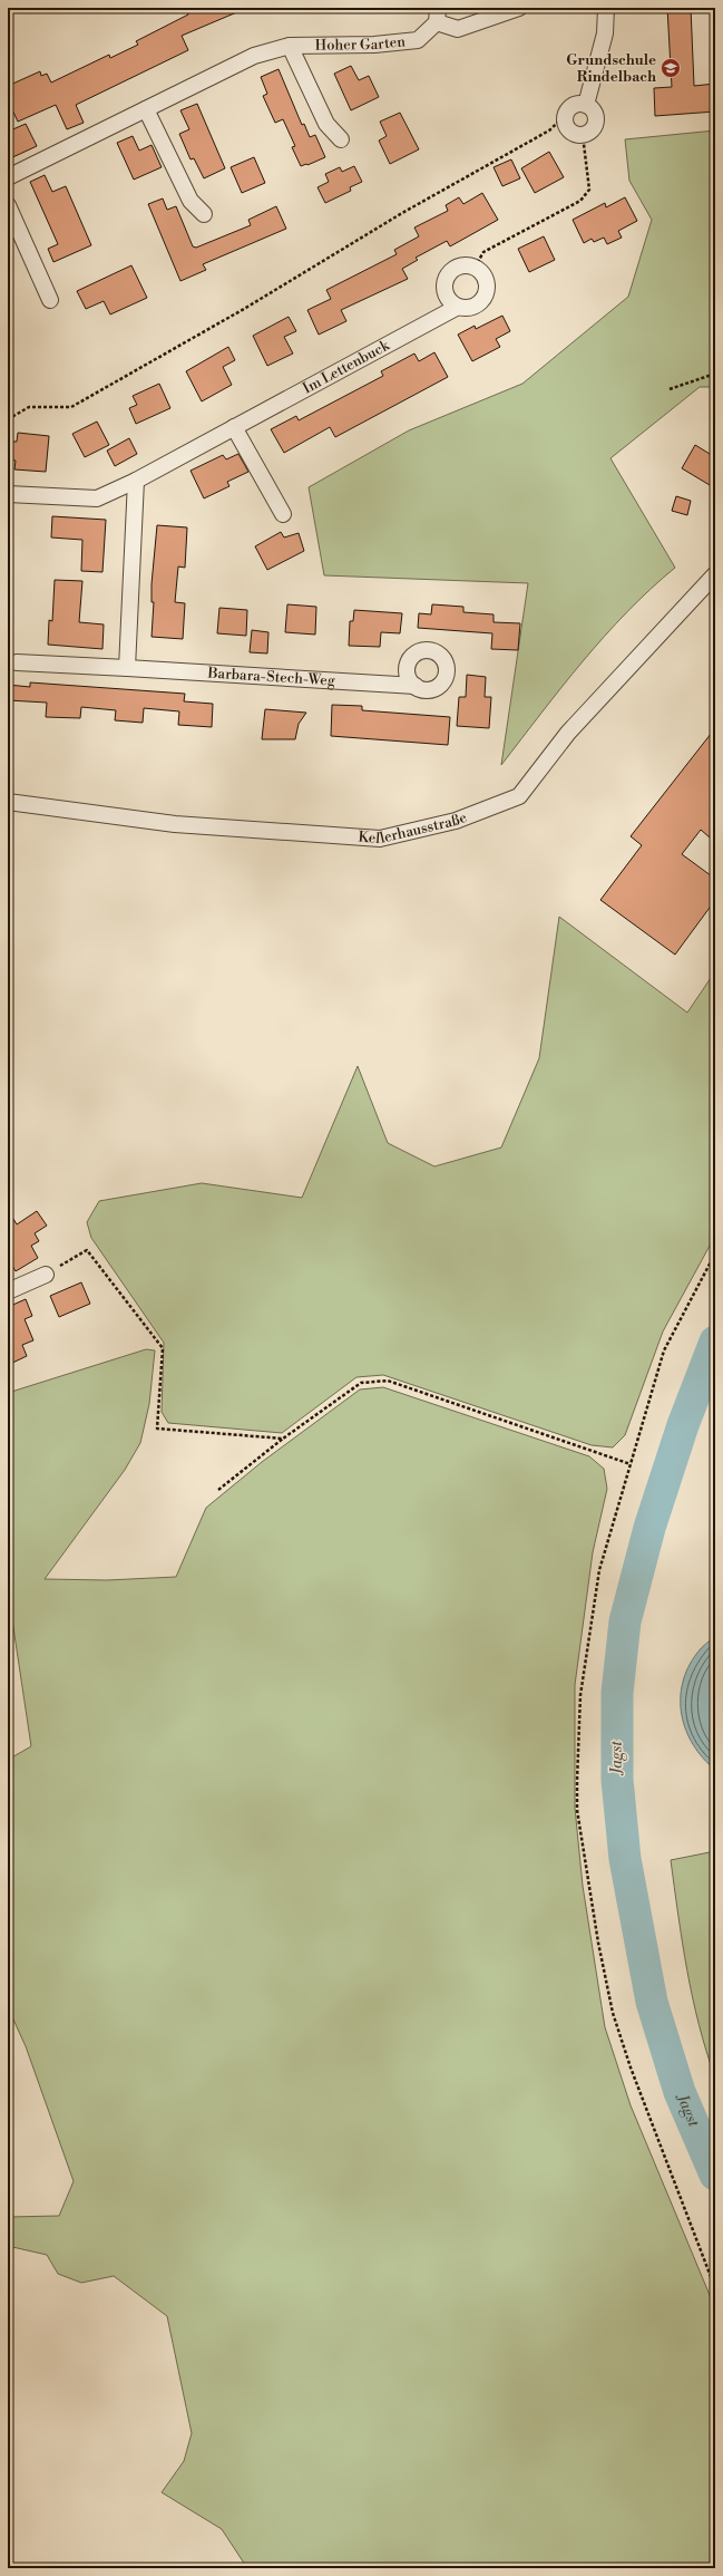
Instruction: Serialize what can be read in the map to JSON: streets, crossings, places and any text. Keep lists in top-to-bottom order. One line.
{"streets":{"street":["Hoher Garten","Im Lettenbuck","Barbara-Stech-Weg","Kellerhausstraße"]},"water":["Jagst"],"places":{"school or university":["Grundschule Rindelbach"]}}
